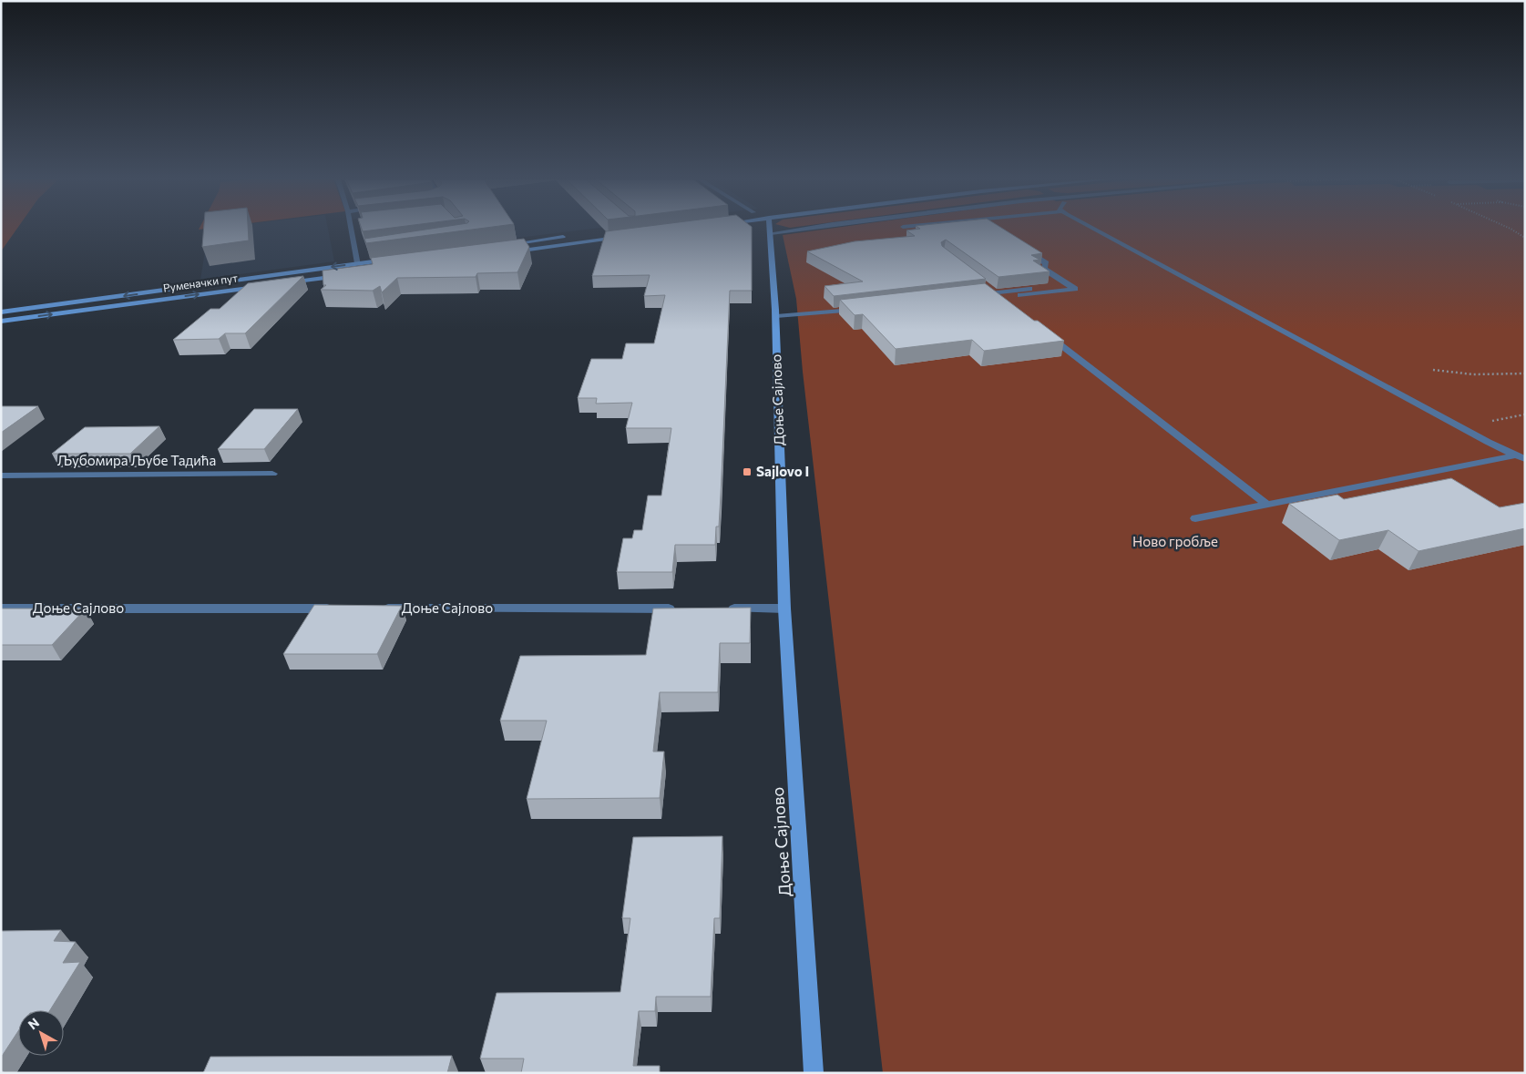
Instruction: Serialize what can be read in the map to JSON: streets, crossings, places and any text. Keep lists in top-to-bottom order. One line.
{"streets":{"main road":["Руменачки пут","Доње Сајлово"],"street":["Љубомира Љубе Тадића"]},"parks":["Ново гробље"],"places":{"transit":["Sajlovo I"]},"north":"top left"}
